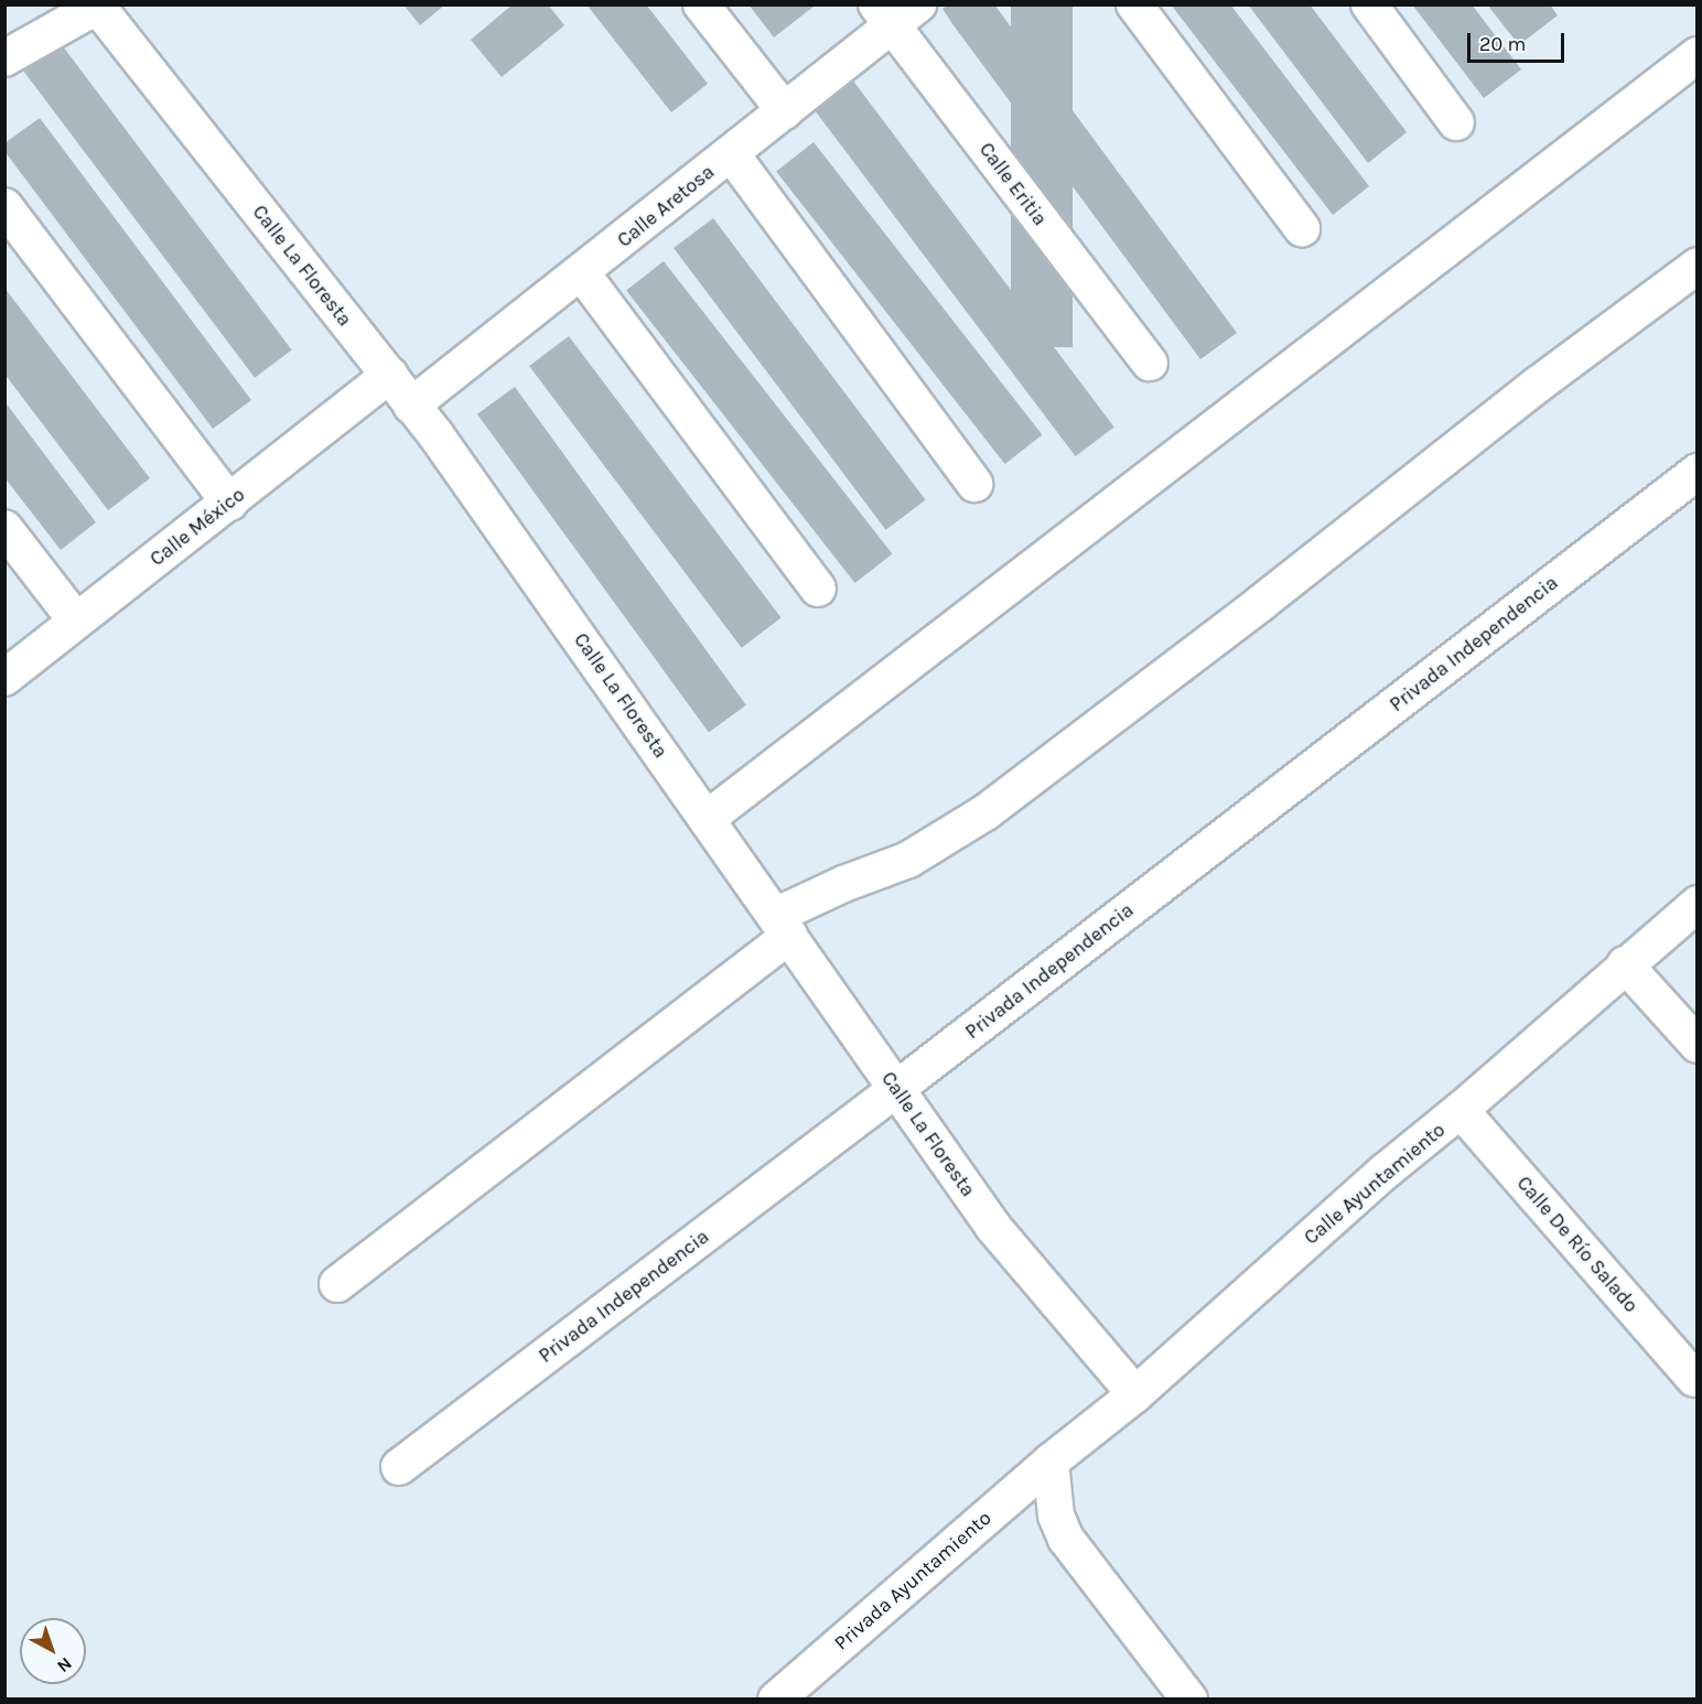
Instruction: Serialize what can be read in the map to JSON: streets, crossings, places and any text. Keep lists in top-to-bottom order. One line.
{"streets":{"street":["Calle Eritia","Calle Aretosa","Calle La Floresta","Calle México","Privada Independencia","Calle Ayuntamiento","Calle De Río Salado","Privada Ayuntamiento"]},"crossings":[["Calle Eritia","Calle Aretosa"],["Calle Aretosa","Calle La Floresta"],["Calle La Floresta","Calle México"],["Calle La Floresta","Privada Independencia"],["Calle La Floresta","Calle Ayuntamiento"],["Calle Ayuntamiento","Calle De Río Salado"],["Calle Ayuntamiento","Privada Ayuntamiento"]],"scale_bar":"20 m","north":"bottom right"}
